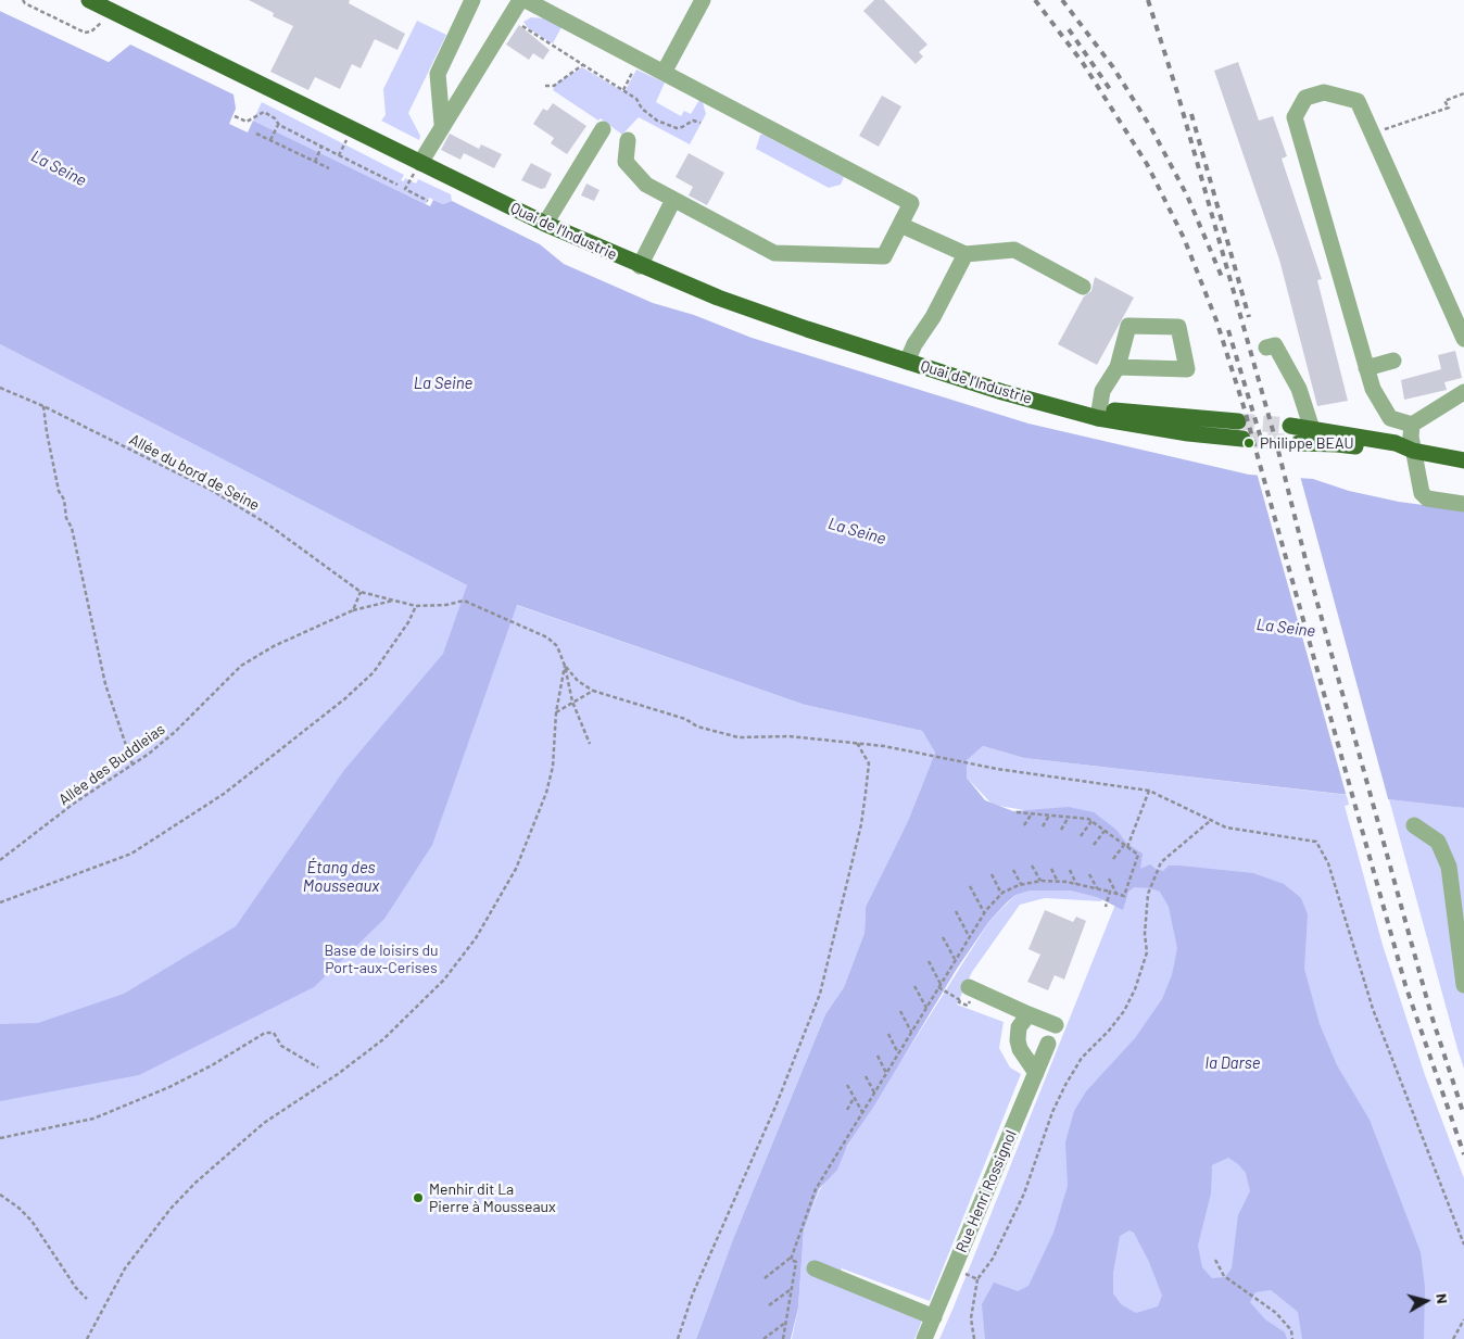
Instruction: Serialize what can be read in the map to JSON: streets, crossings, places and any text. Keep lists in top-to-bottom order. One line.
{"streets":{"main road":["Quai de l'Industrie"],"street":["Rue Henri Rossignol"],"path":["Allée du bord de Seine","Allée des Buddleias"]},"crossings":[["Allée du bord de Seine","Allée des Buddleias"]],"water":["La Seine","Étang des Mousseaux","la Darse"],"parks":["Base de loisirs du Port-aux-Cerises"],"places":["Philippe BEAU","Menhir dit La Pierre à Mousseaux"],"north":"right"}
